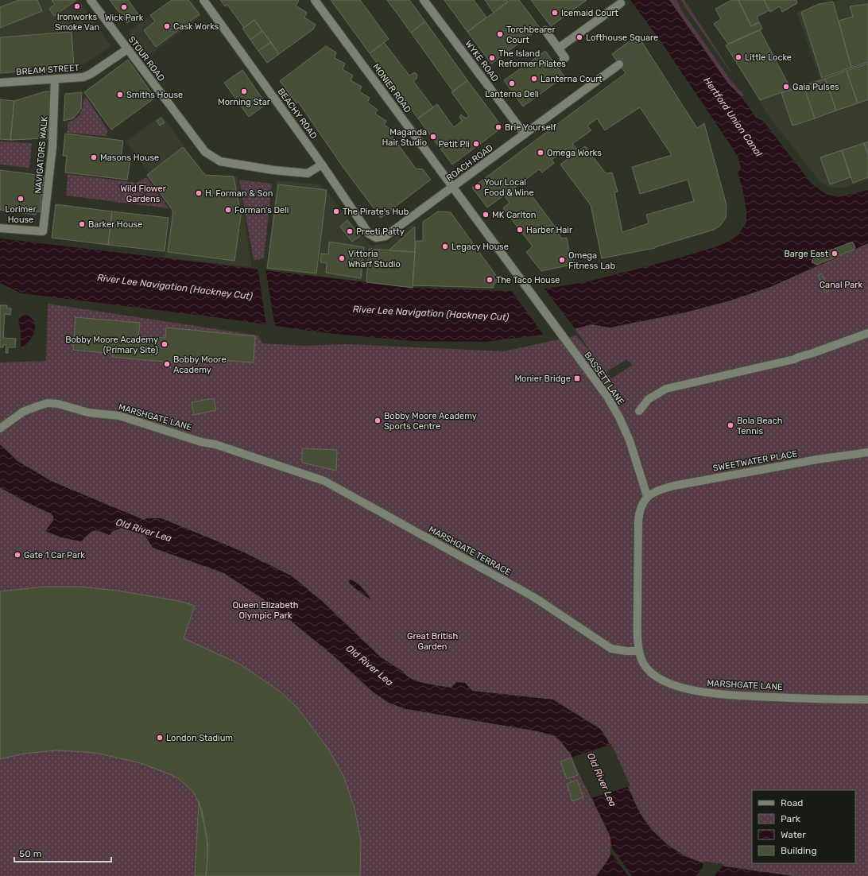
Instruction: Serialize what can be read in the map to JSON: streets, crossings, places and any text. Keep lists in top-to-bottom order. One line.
{"streets":{"street":["STOUR ROAD","WYKE ROAD","BREAM STREET","MONIER ROAD","BEACHY ROAD","NAVIGATORS WALK","ROACH ROAD","BASSETT LANE","MARSHGATE LANE","SWEETWATER PLACE","MARSHGATE TERRACE"]},"crossings":[["STOUR ROAD","BREAM STREET"],["STOUR ROAD","BEACHY ROAD"],["WYKE ROAD","ROACH ROAD"],["BREAM STREET","NAVIGATORS WALK"],["MONIER ROAD","ROACH ROAD"],["MONIER ROAD","BASSETT LANE"],["BEACHY ROAD","ROACH ROAD"],["ROACH ROAD","BASSETT LANE"],["BASSETT LANE","SWEETWATER PLACE"],["MARSHGATE LANE","MARSHGATE TERRACE"]],"water":["Hertford Union Canal","River Lee Navigation (Hackney Cut)","Old River Lea"],"parks":["Wild Flower Gardens","Canal Park","Queen Elizabeth Olympic Park","Great British Garden"],"places":{"other":["Ironworks Smoke Van","Wick Park","Icemaid Court","Cask Works","Torchbearer Court","Lofthouse Square","Little Locke","The Island Reformer Pilates","Lanterna Court","Lanterna Deli","Gaia Pulses","Morning Star","Smiths House","Brie Yourself","Maganda Hair Studio","Petit Pli","Omega Works","Masons House","Your Local Food & Wine","H. Forman & Son","Lorimer House","Forman's Deli","The Pirate's Hub","MK Carlton","Barker House","Harber Hair","Preeti Patty","Legacy House","Barge East","Vittoria Wharf Studio","Omega Fitness Lab","The Taco House","Bobby Moore Academy (Primary Site)","Bobby Moore Academy","Bobby Moore Academy Sports Centre","Bola Beach Tennis","Gate 1 Car Park","London Stadium"],"transit":["Monier Bridge"]},"legend":["Road","Park","Water","Building"],"scale_bar":"50 m"}
